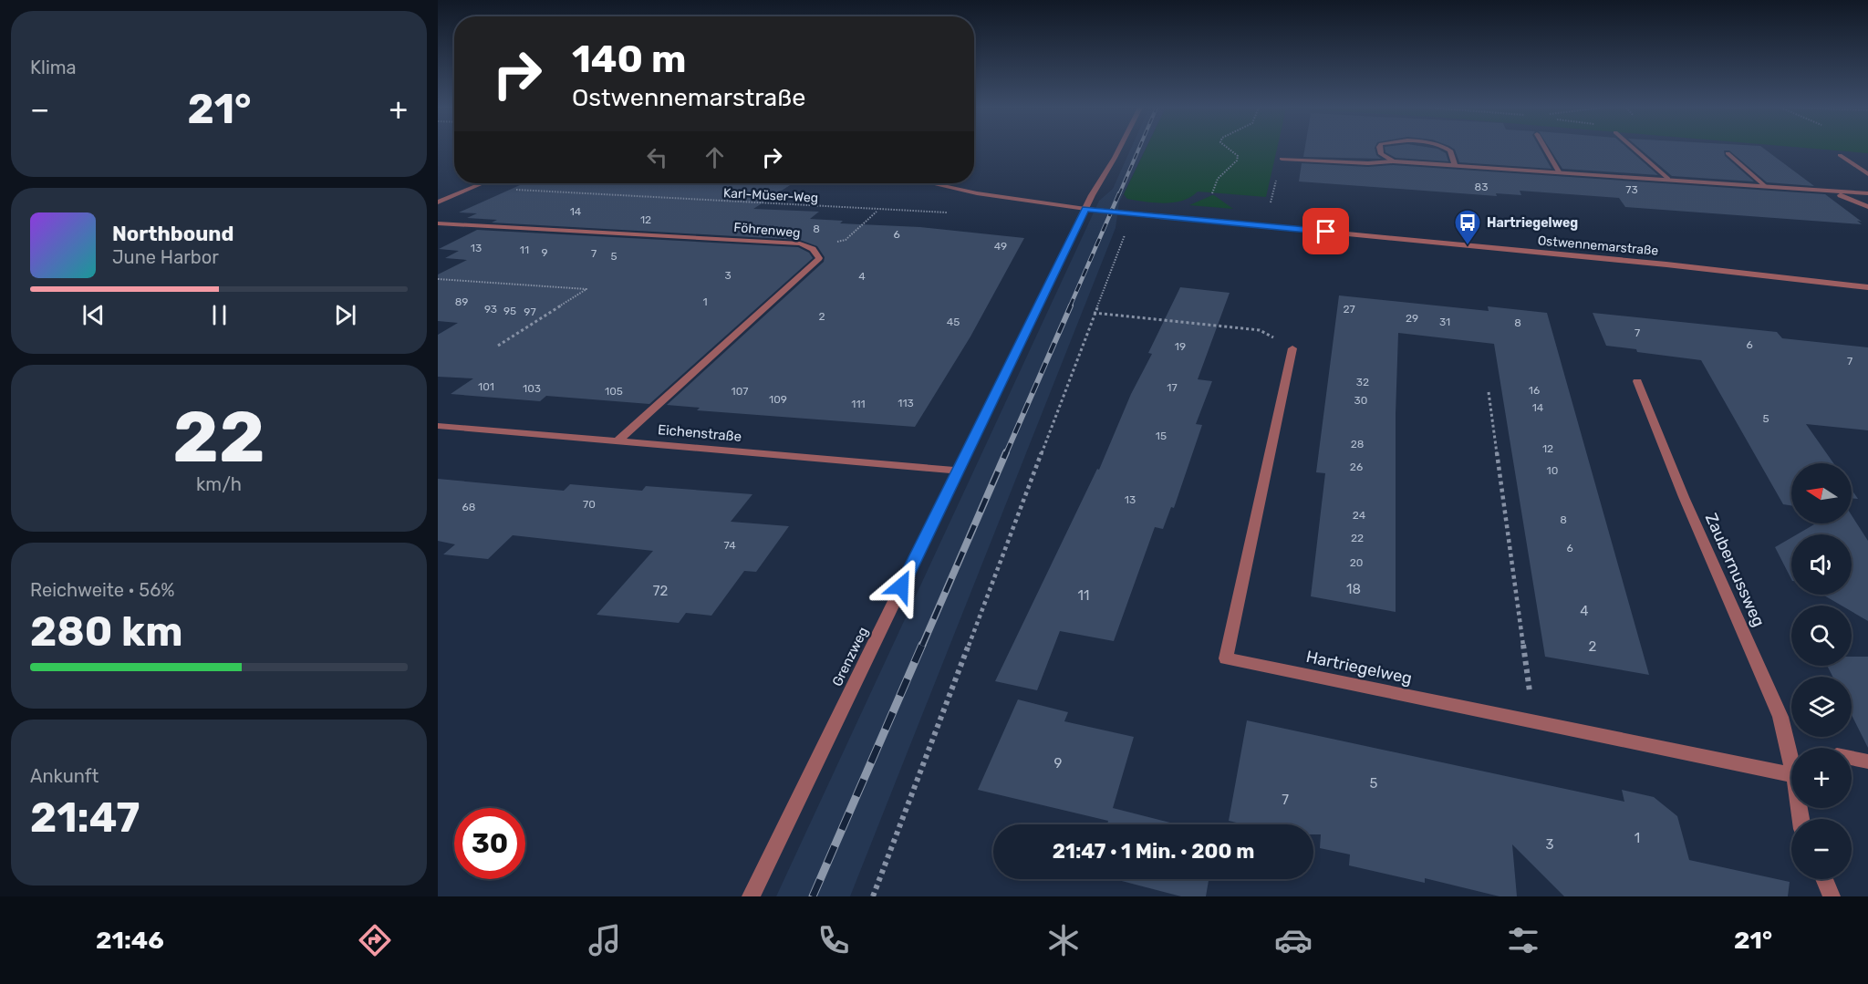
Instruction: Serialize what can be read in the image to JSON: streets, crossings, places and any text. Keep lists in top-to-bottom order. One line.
{"streets":{"street":["Föhrenweg","Ostwennemarstraße","Eichenstraße","Zaubernussweg","Grenzweg","Hartriegelweg"],"path":["Karl-Müser-Weg"]},"crossings":[["Föhrenweg","Eichenstraße"],["Ostwennemarstraße","Grenzweg"],["Eichenstraße","Grenzweg"]],"places":{"bus stop":["Hartriegelweg"]},"house_numbers":["83","73","14","12","8","6","49","13","11","9","7","5","3","4","89","1","93","27","95","97","2","29","45","31","8","7","6","19","7","32","101","17","103","16","105","107","109","30","113","111","14","5","15","28","12","26","10","13","70","68","24","8","22","74","6","20","18","72","11","4","2","9","5","7","1","3"],"north":"left","page":{"tile":["Klima",["22","km/h"],["Reichweite · 56%","280 km"],["Ankunft","21:47"]],"turn":["140 m","Ostwennemarstraße"],"heat":["−","21°","+"],"song":["Northbound","June Harbor"],"map_buttons":["+","−"],"limit":"30","trip":"21:47 · 1 Min. · 200 m","tabs":["21:46","21°"]}}
